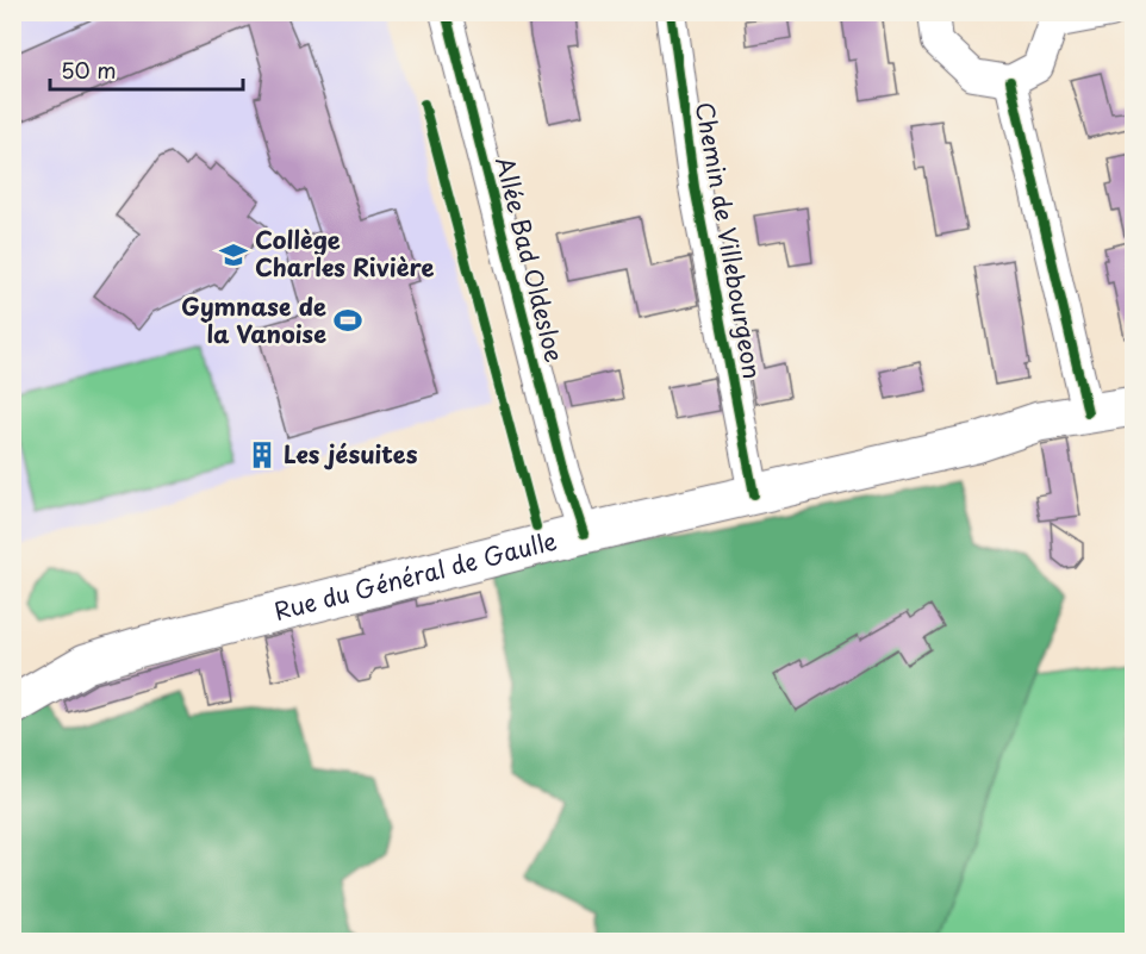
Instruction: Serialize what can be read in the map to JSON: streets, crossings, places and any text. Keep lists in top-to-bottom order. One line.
{"streets":{"main road":["Rue du Général de Gaulle"],"street":["Chemin de Villebourgeon","Allée Bad Oldesloe"]},"crossings":[["Chemin de Villebourgeon","Rue du Général de Gaulle"],["Allée Bad Oldesloe","Rue du Général de Gaulle"]],"places":{"school or university":["Collège Charles Rivière"],"sports":["Gymnase de la Vanoise"],"building":["Les jésuites"]},"scale_bar":"50 m"}
